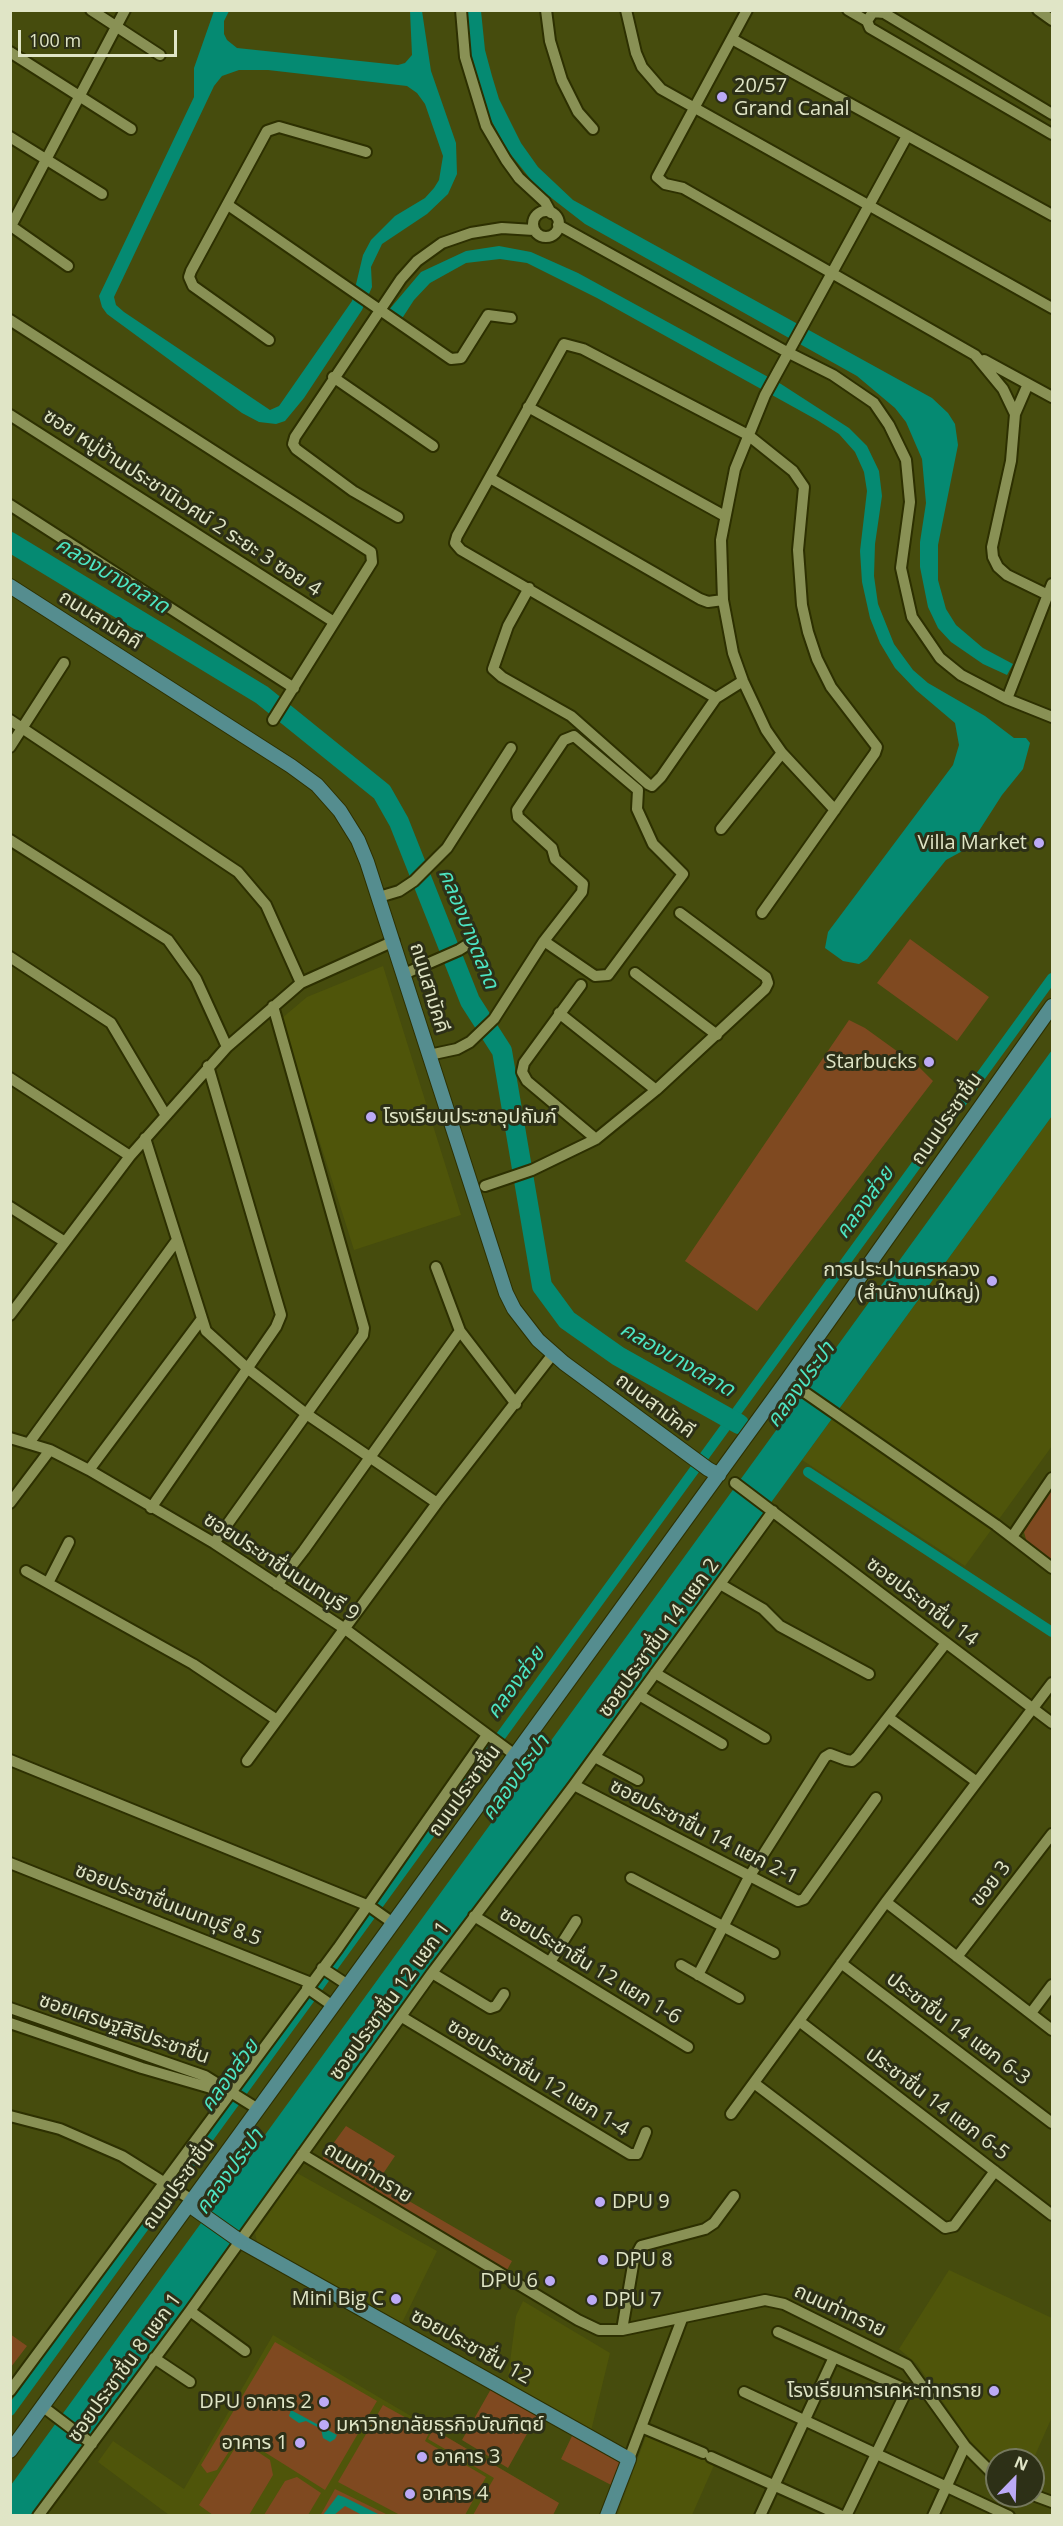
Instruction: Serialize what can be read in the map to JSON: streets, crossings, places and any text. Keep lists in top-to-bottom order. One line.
{"streets":{"main road":["ถนนสามัคคี","ถนนประชาชื่น","ซอยประชาชื่น 12"],"street":["ซอย หมู่บ้านประชานิเวศน์ 2 ระยะ 3 ซอย 4","ซอยประชาชื่นนนทบุรี 9","ซอยประชาชื่น 14","ซอยประชาชื่น 14 แยก 2","ซอยประชาชื่น 14 แยก 2-1","ขอย 3","ซอยประชาชื่นนนทบุรี 8.5","ซอยประชาชื่น 12 แยก 1-6","ซอยประชาชื่น 12 แยก 1","ซอยเศรษฐสิริประชาชื่น","ประชาชื่น 14 แยก 6-3","ซอยประชาชื่น 12 แยก 1-4","ประชาชื่น 14 แยก 6-5","ถนนท่าทราย","ซอยประชาชื่น 8 แยก 1"]},"crossings":[["ถนนสามัคคี","ถนนประชาชื่น"],["ถนนประชาชื่น","ซอยประชาชื่นนนทบุรี 9"],["ถนนประชาชื่น","ซอยประชาชื่นนนทบุรี 8.5"],["ถนนประชาชื่น","ซอยเศรษฐสิริประชาชื่น"],["ถนนประชาชื่น","ซอยประชาชื่น 12"],["ซอยประชาชื่น 14","ซอยประชาชื่น 14 แยก 2"],["ซอยประชาชื่น 14 แยก 2","ซอยประชาชื่น 14 แยก 2-1"],["ซอยประชาชื่น 14 แยก 2","ซอยประชาชื่น 12 แยก 1"],["ซอยประชาชื่น 14 แยก 2-1","ซอยประชาชื่น 12 แยก 1"],["ซอยประชาชื่น 12 แยก 1-6","ซอยประชาชื่น 12 แยก 1"],["ซอยประชาชื่น 12 แยก 1","ซอยประชาชื่น 12 แยก 1-4"],["ซอยประชาชื่น 12 แยก 1","ถนนท่าทราย"],["ซอยประชาชื่น 12 แยก 1","ซอยประชาชื่น 12"],["ซอยประชาชื่น 12 แยก 1","ซอยประชาชื่น 8 แยก 1"],["ซอยประชาชื่น 12","ซอยประชาชื่น 8 แยก 1"]],"water":["คลองบางตลาด","คลองส่วย","คลองประปา"],"places":["20/57 Grand Canal","Villa Market","Starbucks","โรงเรียนประชาอุปถัมภ์","การประปานครหลวง (สำนักงานใหญ่)","DPU 9","DPU 8","DPU 6","Mini Big C","DPU 7","โรงเรียนการเคหะท่าทราย","DPU อาคาร 2","มหาวิทยาลัยธุรกิจบัณฑิตย์","อาคาร 1","อาคาร 3","อาคาร 4"],"scale_bar":"100 m","north":"top right"}
